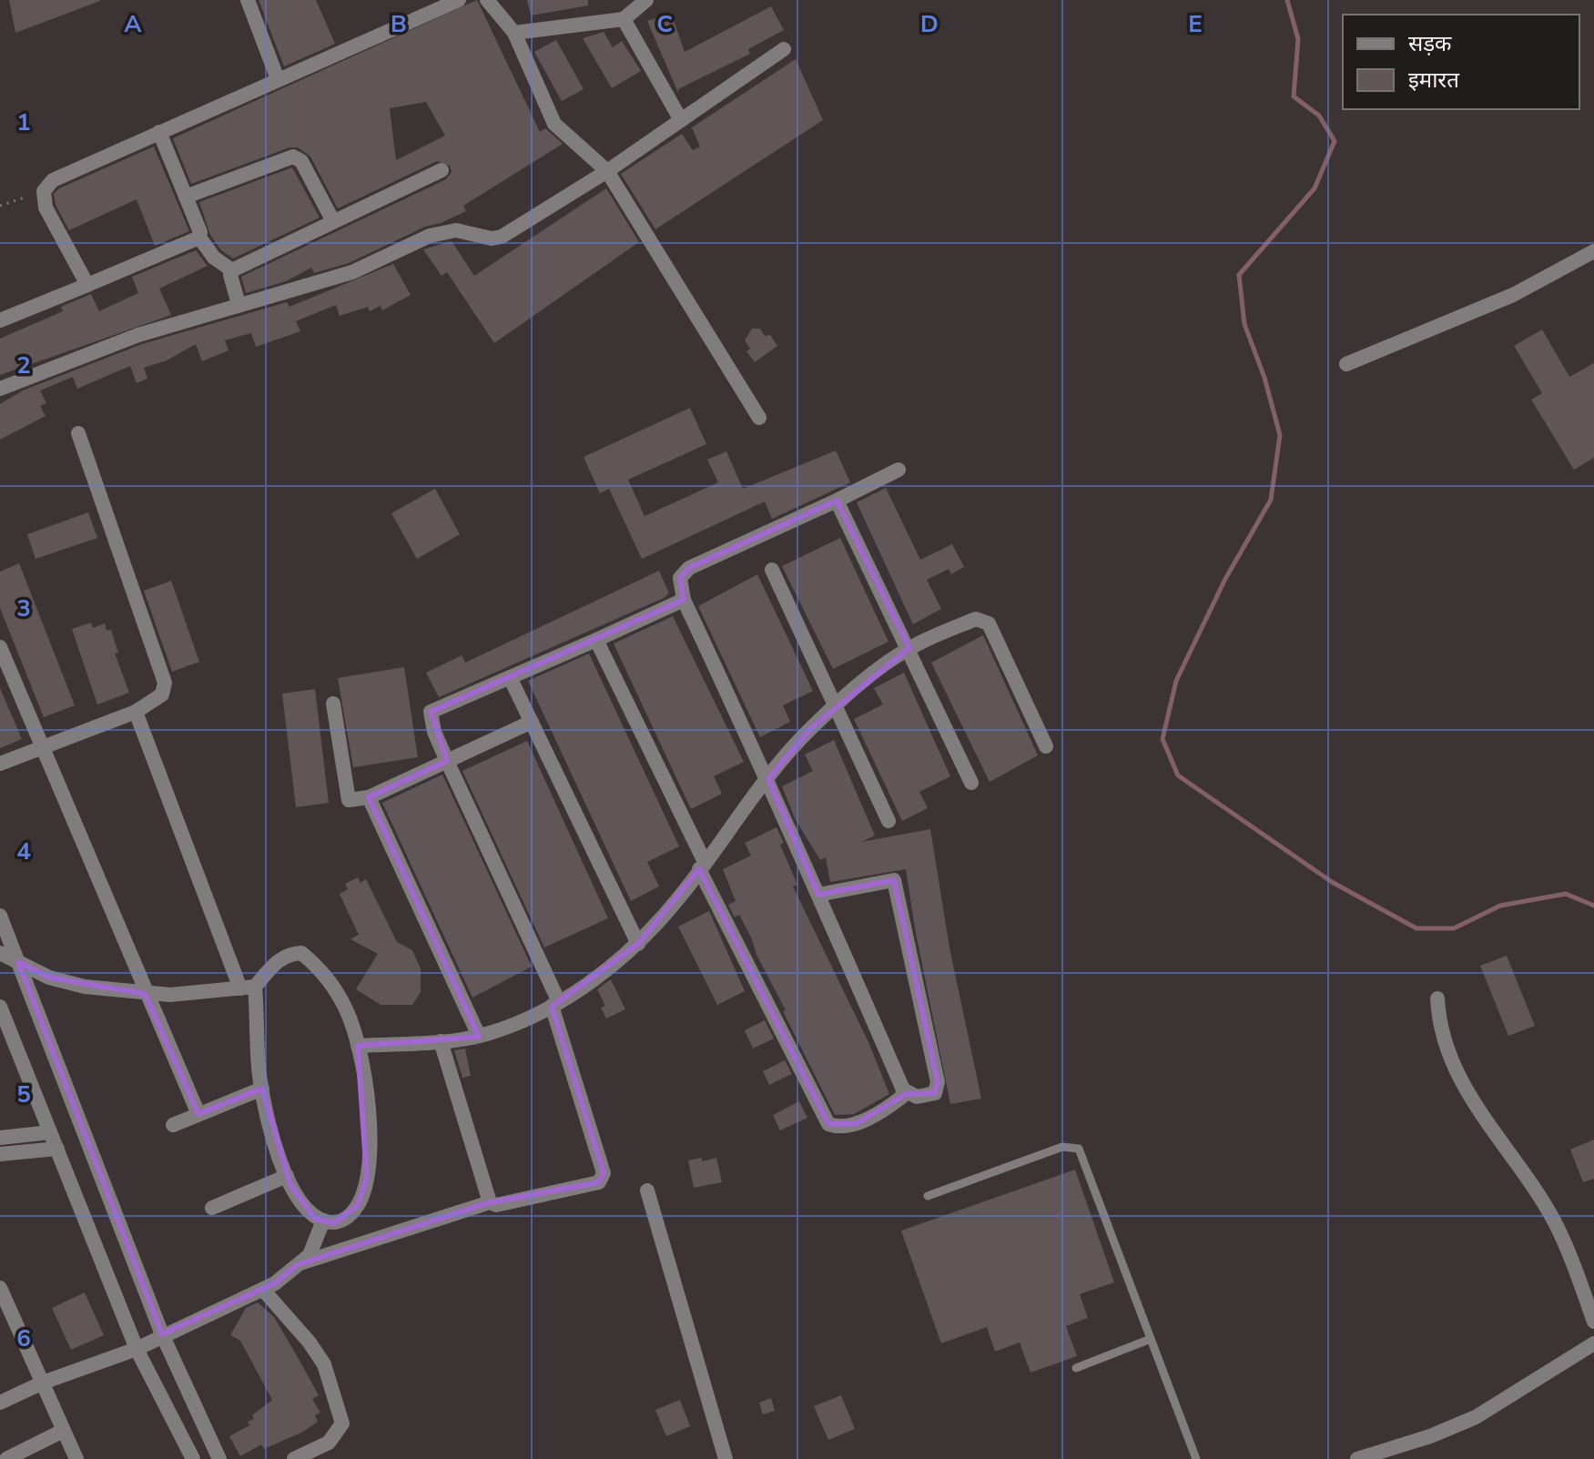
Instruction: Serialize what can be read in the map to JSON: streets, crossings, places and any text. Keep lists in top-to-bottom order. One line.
{"legend":["सड़क","इमारत"],"grid":{"columns":["A","B","C","D","E"],"rows":["1","2","3","4","5","6"]}}
